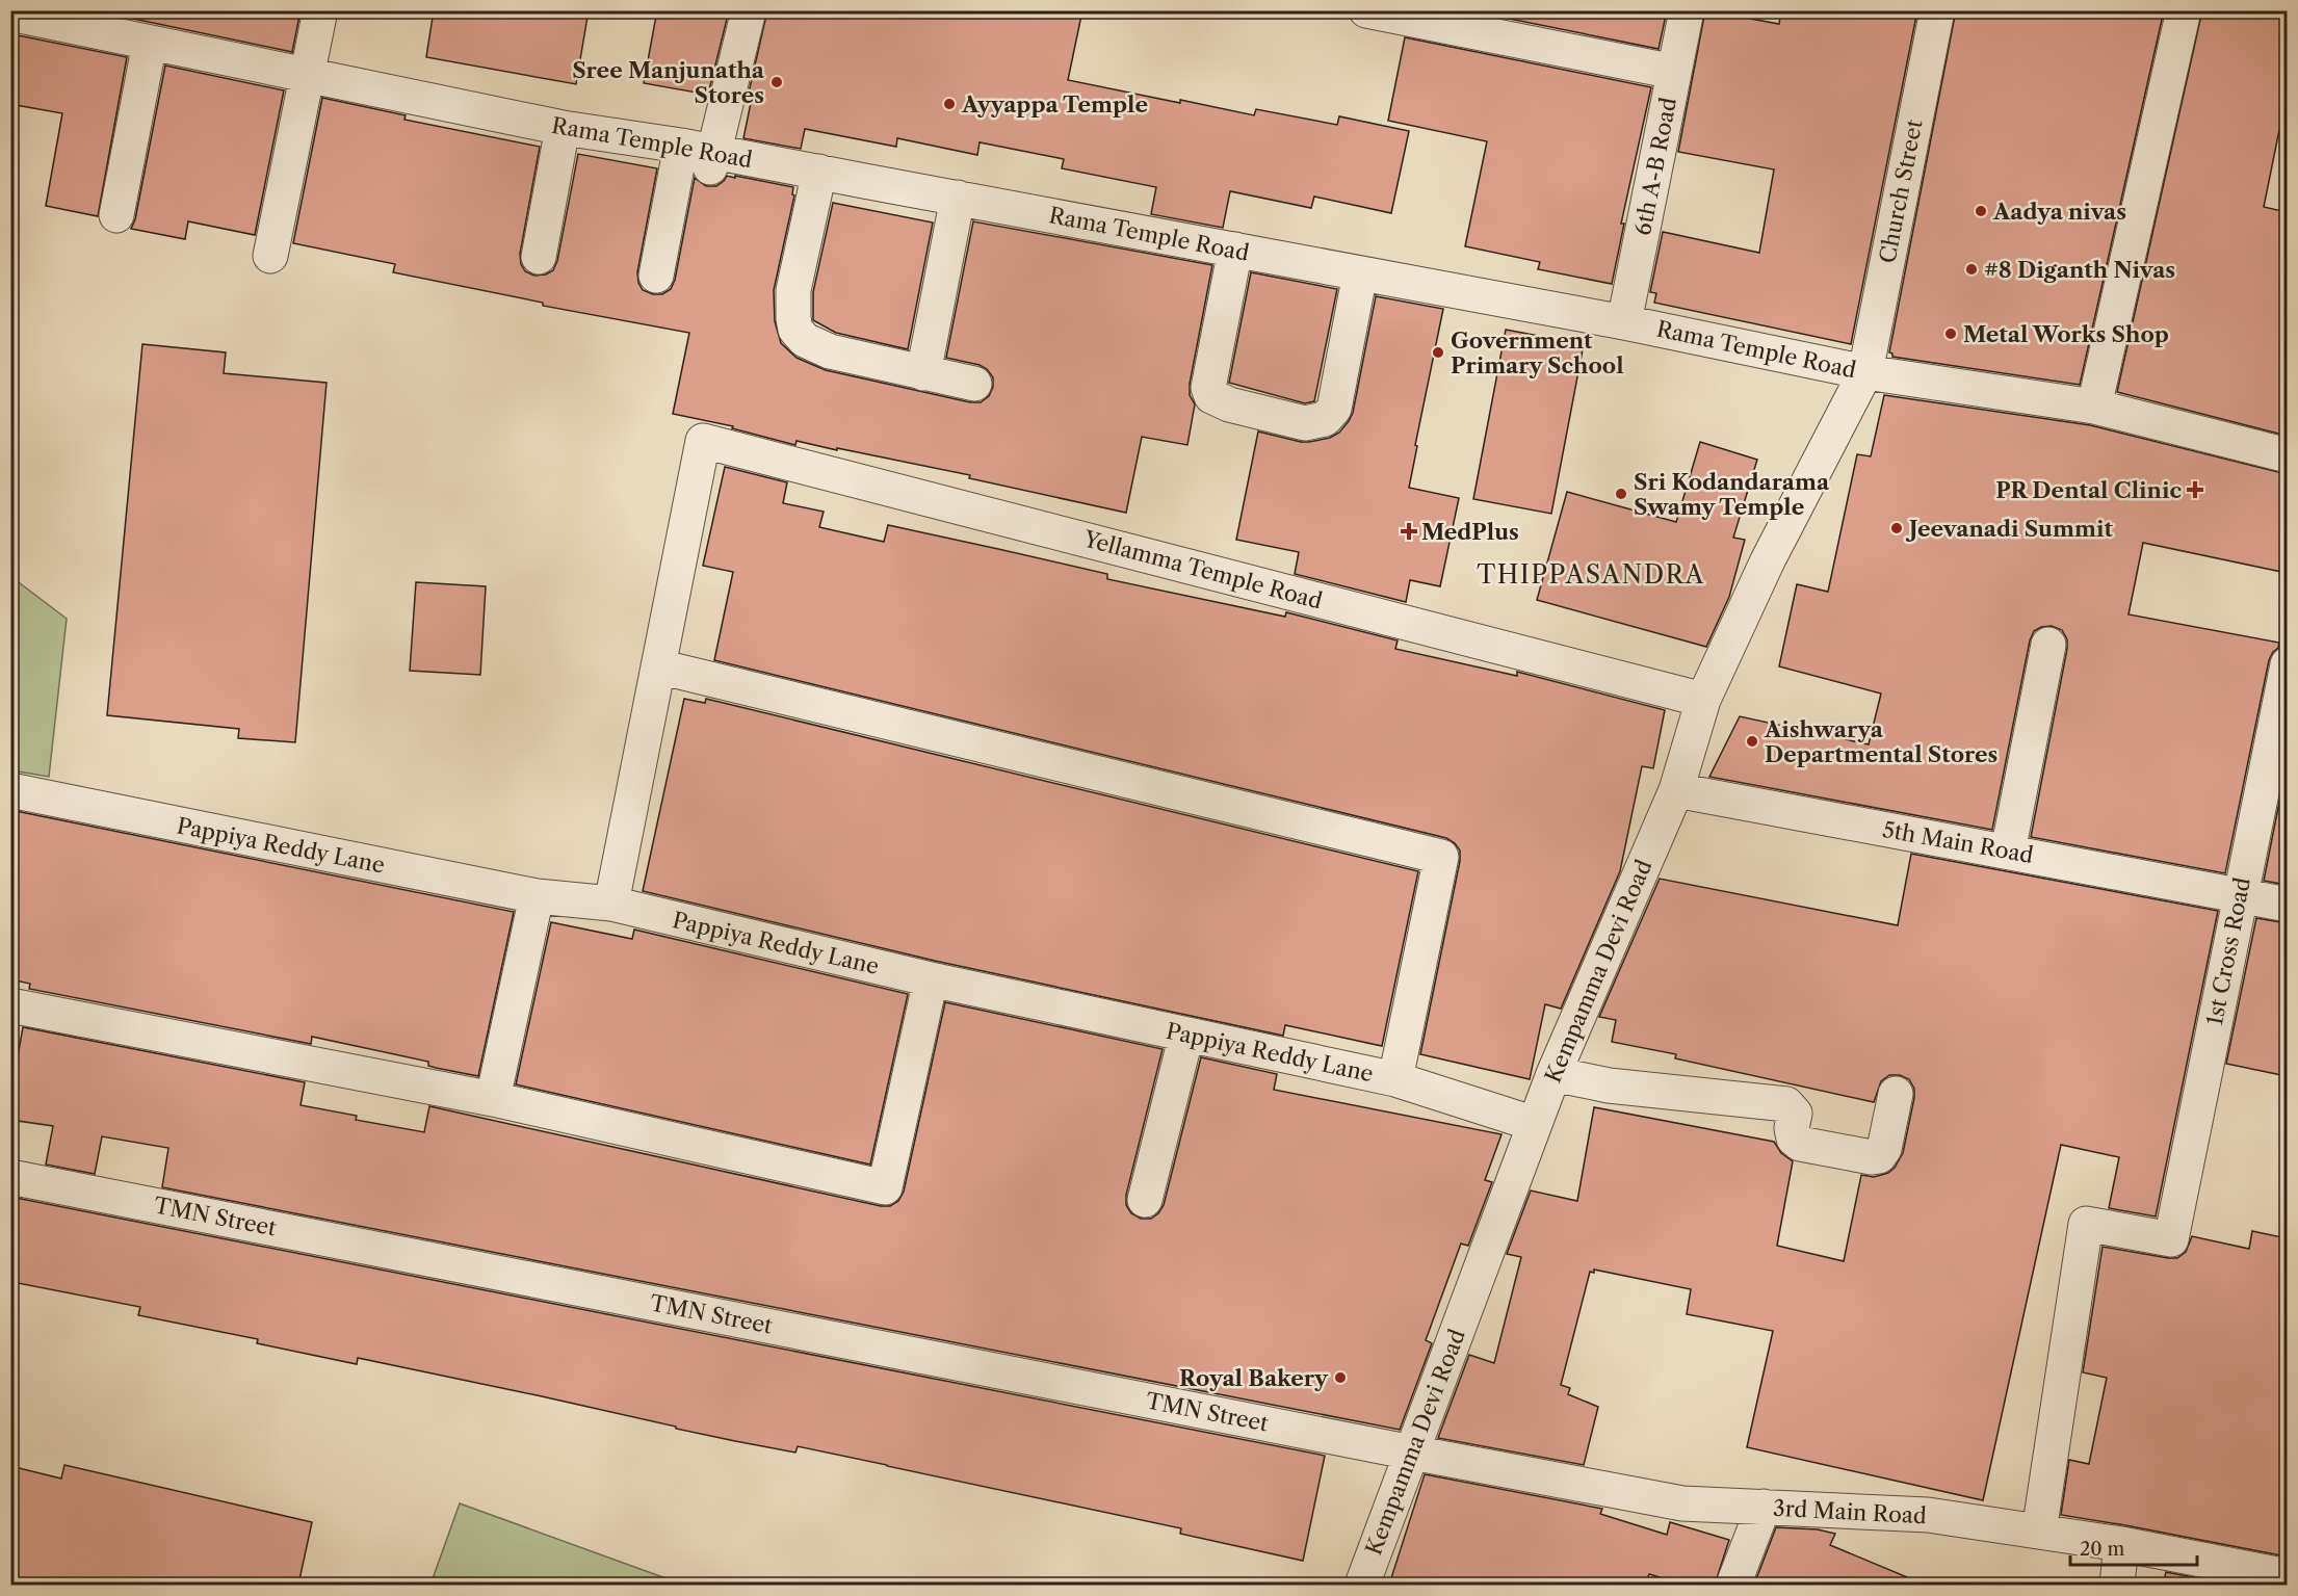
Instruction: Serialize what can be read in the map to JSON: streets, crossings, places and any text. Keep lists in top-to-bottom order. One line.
{"streets":{"street":["Rama Temple Road","6th A-B Road","Church Street","Yellamma Temple Road","5th Main Road","Pappiya Reddy Lane","1st Cross Road","Kempamma Devi Road","TMN Street","3rd Main Road"]},"crossings":[["Rama Temple Road","6th A-B Road"],["Rama Temple Road","Church Street"],["Rama Temple Road","Kempamma Devi Road"],["Church Street","Kempamma Devi Road"],["Yellamma Temple Road","Kempamma Devi Road"],["5th Main Road","1st Cross Road"],["5th Main Road","Kempamma Devi Road"],["Pappiya Reddy Lane","Kempamma Devi Road"],["1st Cross Road","3rd Main Road"],["Kempamma Devi Road","TMN Street"],["Kempamma Devi Road","3rd Main Road"],["TMN Street","3rd Main Road"]],"districts":["THIPPASANDRA"],"places":{"other":["Sree Manjunatha Stores","Ayyappa Temple","Aadya nivas","#8 Diganth Nivas","Metal Works Shop","Government Primary School","Sri Kodandarama Swamy Temple","Jeevanadi Summit","Aishwarya Departmental Stores","Royal Bakery"],"health":["PR Dental Clinic","MedPlus"]},"scale_bar":"20 m"}
